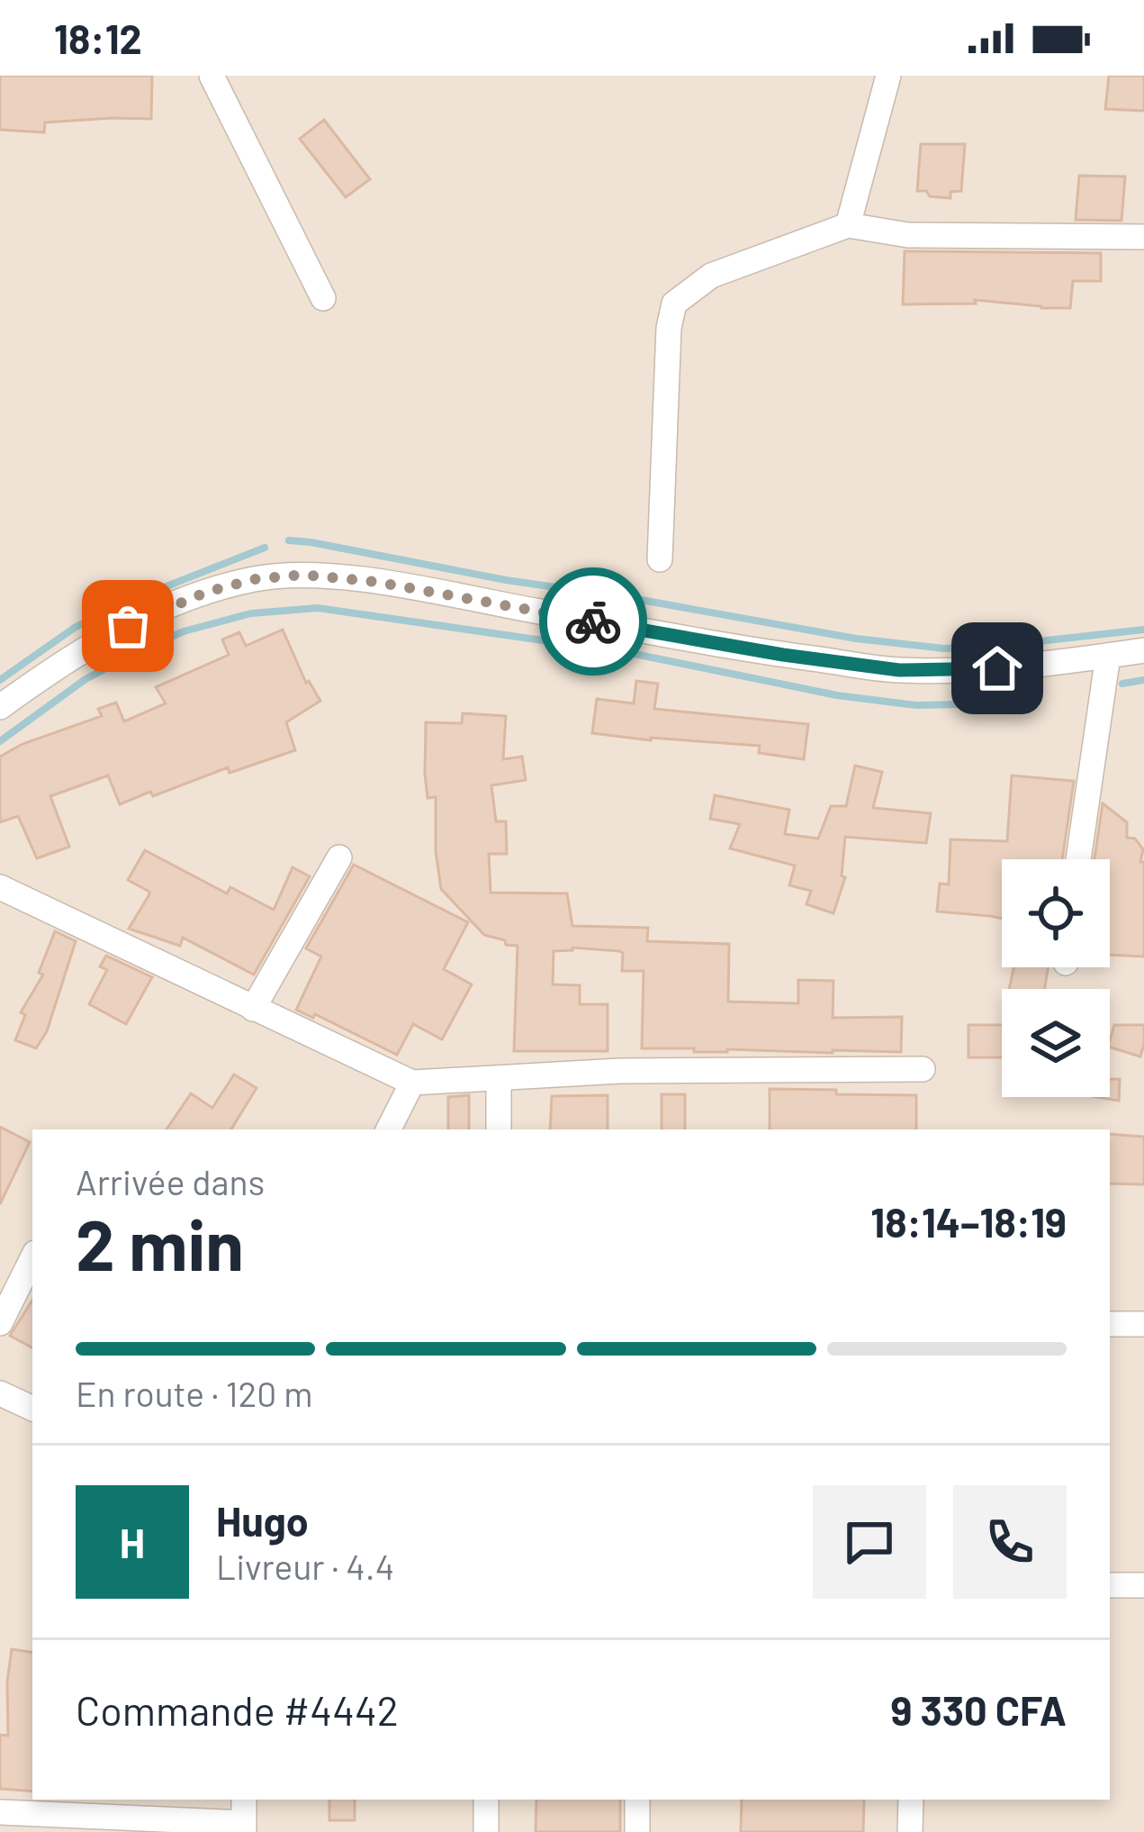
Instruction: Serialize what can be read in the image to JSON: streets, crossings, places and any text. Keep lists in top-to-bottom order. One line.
{"page":{"status":"18:12","heading":["2 min","Arrivée dans","18:14–18:19"],"panel":["Hugo","Livreur · 4.4","Commande #4442","9 330 CFA"],"bar":"En route · 120 m","round":"H"}}
